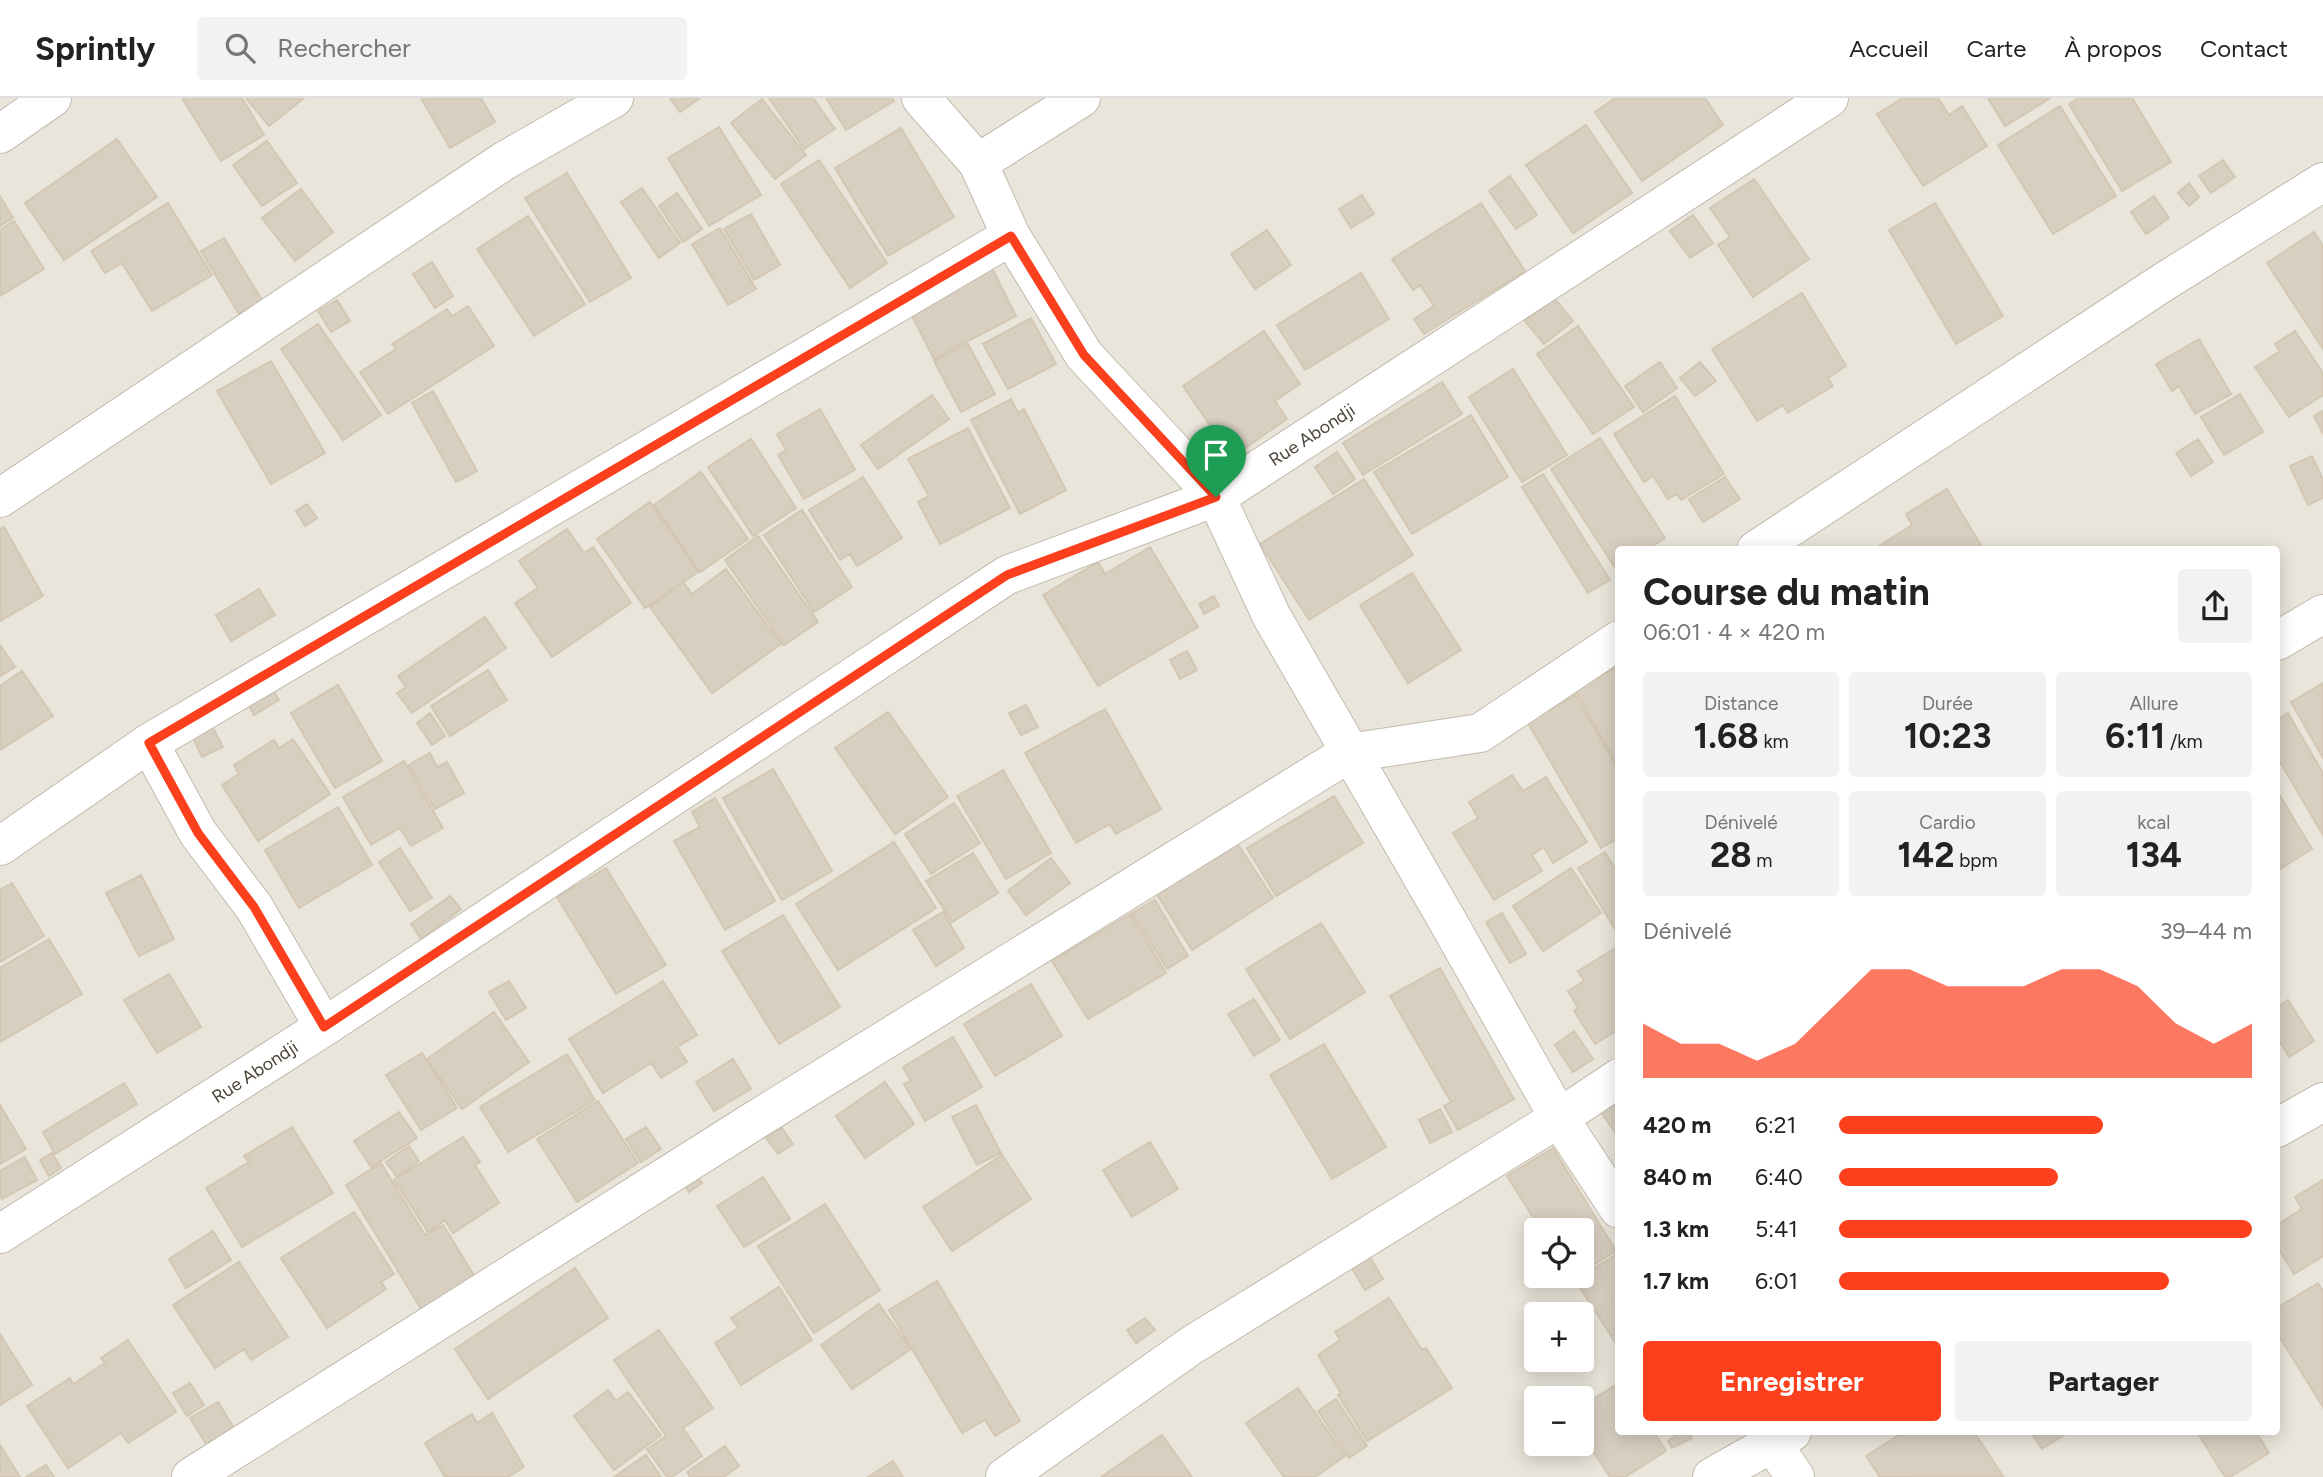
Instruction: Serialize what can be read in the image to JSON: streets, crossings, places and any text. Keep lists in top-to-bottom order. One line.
{"streets":{"street":["Rue Abondji"]},"page":{"header":"Sprintly","search":"Rechercher","nav":["Accueil","Carte","À propos","Contact"],"heading":["Course du matin","06:01 · 4 × 420 m"],"stats":[["Distance","1.68 km"],["Durée","10:23"],["Allure","6:11 /km"],["Dénivelé","28 m"],["Cardio","142 bpm"],["kcal","134"]],"chart":["Dénivelé","39–44 m"],"list":[{"name":"420 m","note":"6:21"},{"name":"840 m","note":"6:40"},{"name":"1.3 km","note":"5:41"},{"name":"1.7 km","note":"6:01"}],"map_buttons":["+","−"],"buttons":["Enregistrer","Partager"]}}
